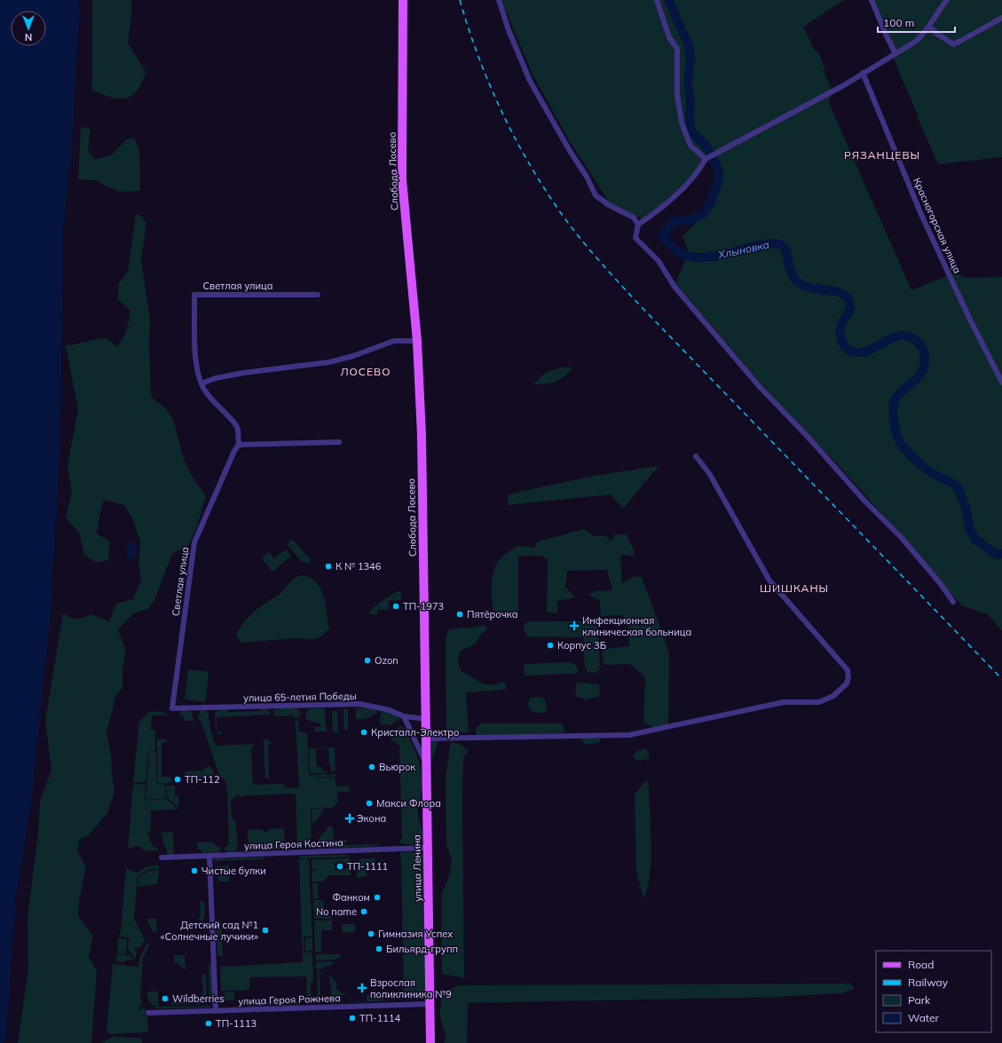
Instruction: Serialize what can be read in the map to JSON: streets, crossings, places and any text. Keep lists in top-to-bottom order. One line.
{"streets":{"main road":["Слобода Лосево","улица Ленина"],"street":["Красногорская улица","Светлая улица","улица 65-летия Победы","улица Героя Костина","улица Героя Рожнева"]},"crossings":[["Слобода Лосево","улица Ленина"],["Светлая улица","улица 65-летия Победы"],["улица 65-летия Победы","улица Ленина"],["улица Героя Костина","улица Ленина"],["улица Ленина","улица Героя Рожнева"]],"districts":["РЯЗАНЦЕВЫ","ЛОСЕВО","ШИШКАНЫ"],"water":["Хлыновка"],"places":{"other":["К № 1346","ТП-1973","Пятёрочка","Корпус 3Б","Ozon","Кристалл-Электро","Вьюрок","ТП-112","Макси Флора","ТП-1111","Чистые булки","Фанком","No name","Детский сад №1 «Солнечные лучики»","Гимназия Успех","Бильярд-групп","Wildberries","ТП-1114","ТП-1113"],"health":["Инфекционная клиническая больница","Экона","Взрослая поликлиника №9"]},"legend":["Road","Railway","Park","Water"],"scale_bar":"100 m","north":"bottom"}
